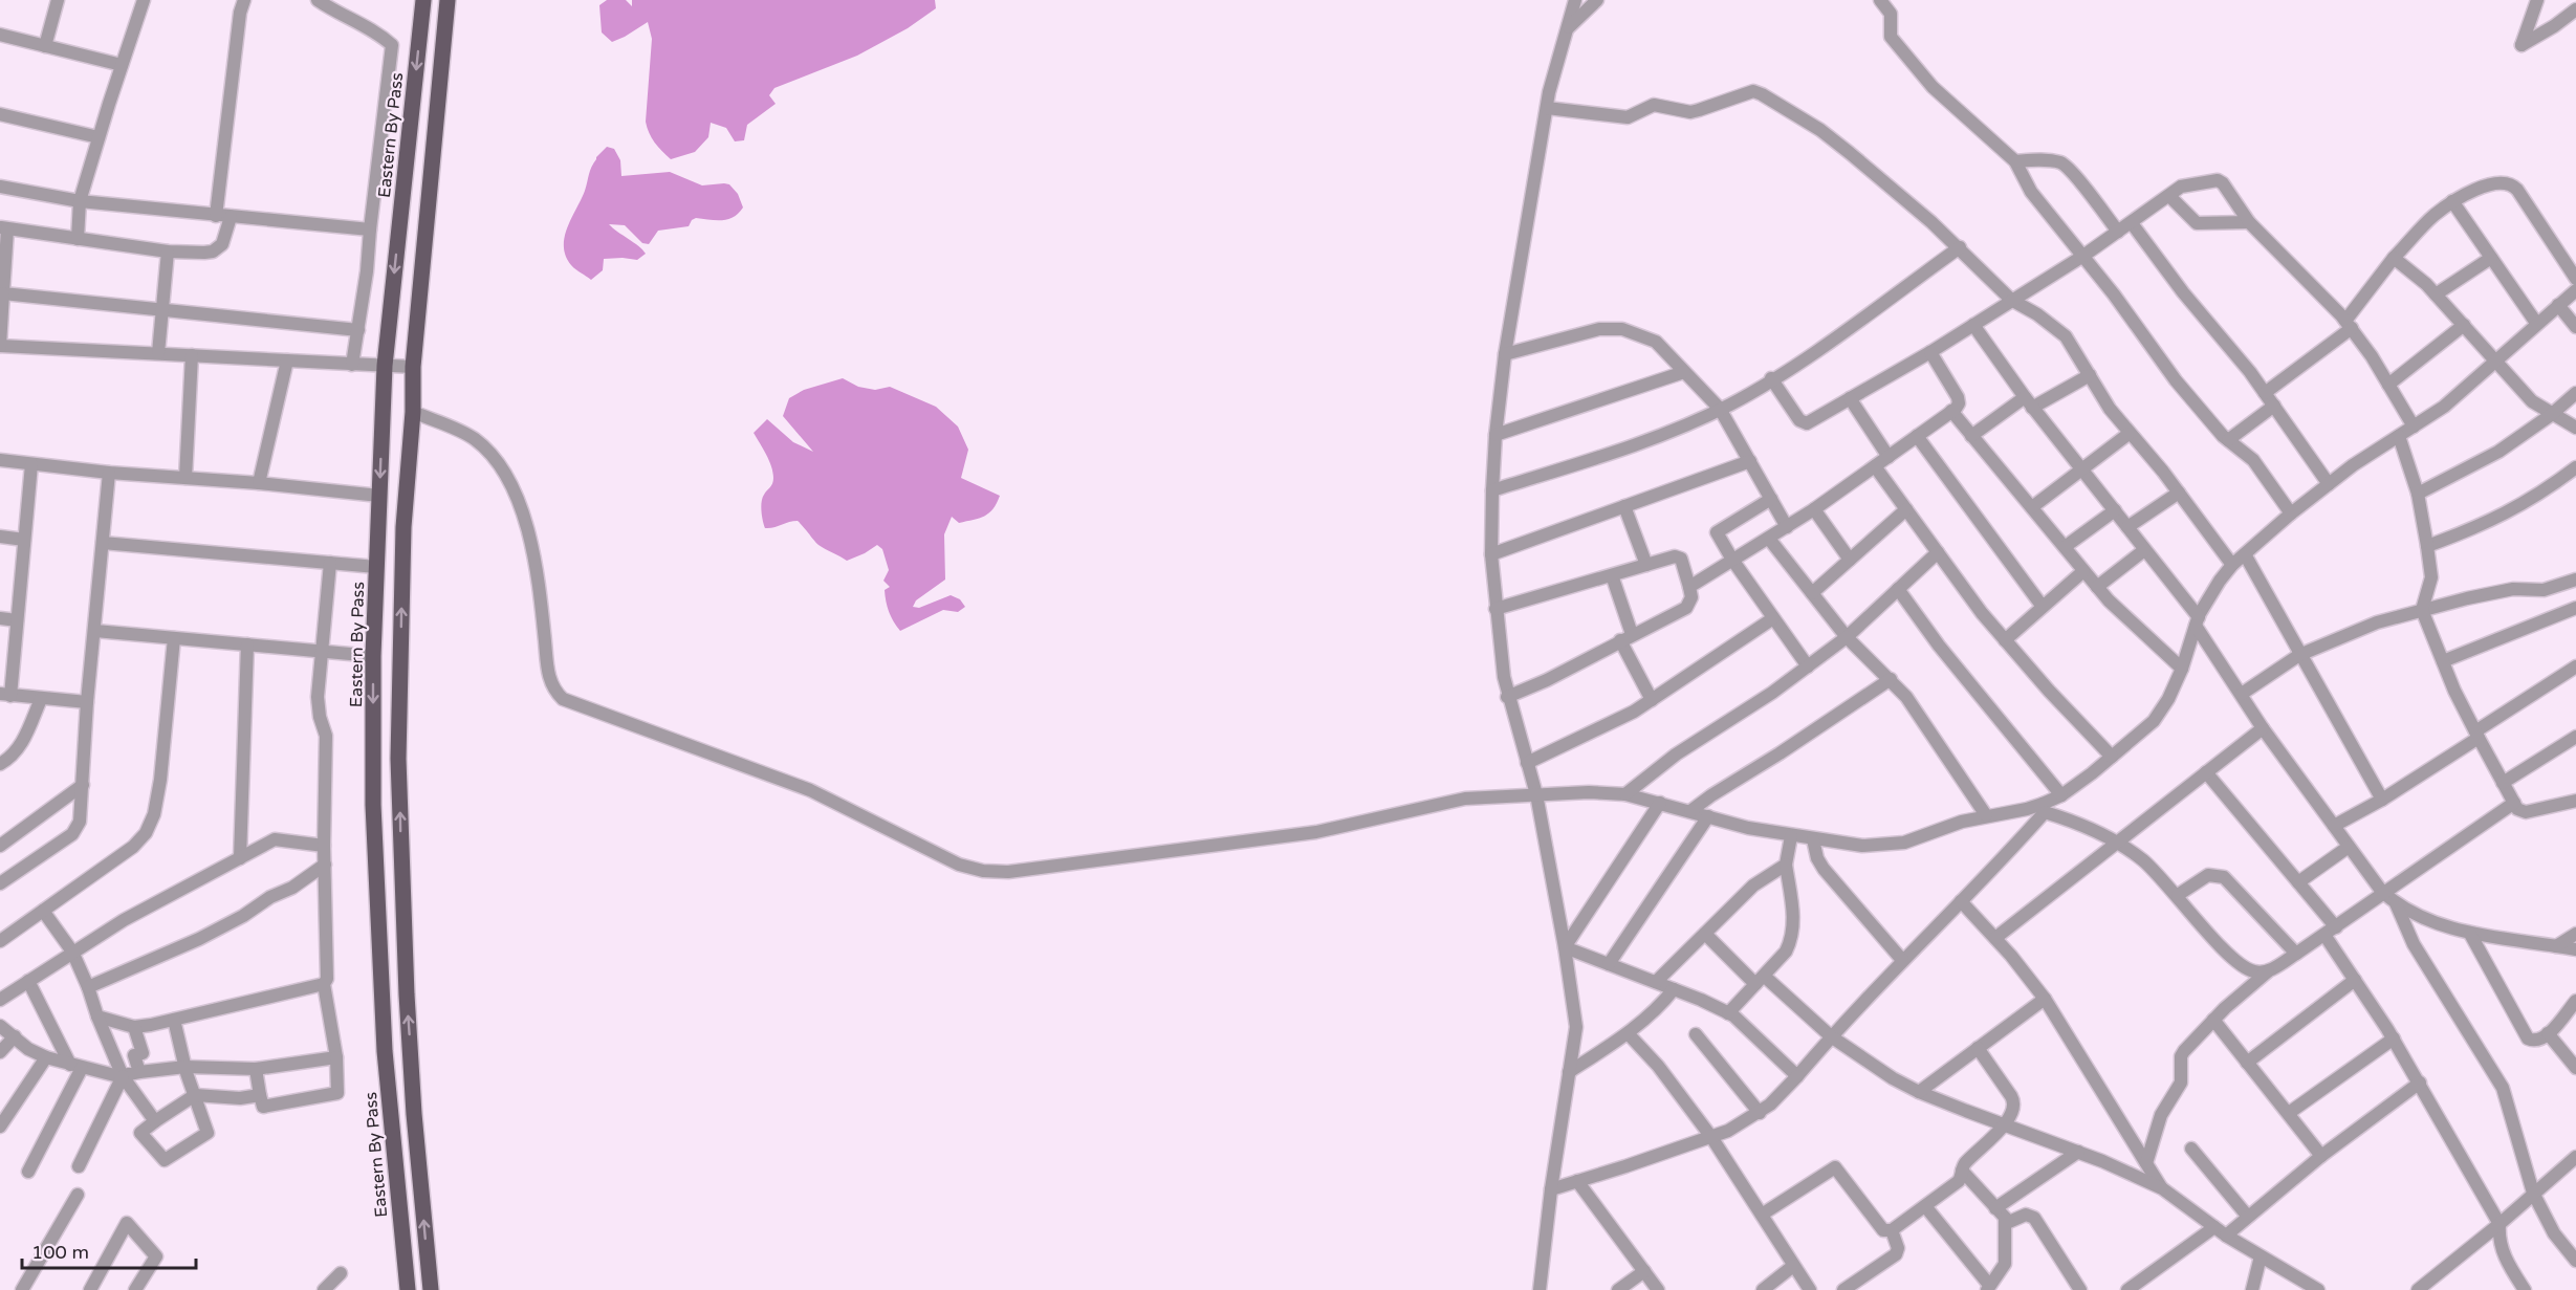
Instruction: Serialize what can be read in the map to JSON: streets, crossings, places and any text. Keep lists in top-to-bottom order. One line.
{"streets":{"main road":["Eastern By Pass"]},"scale_bar":"100 m"}
